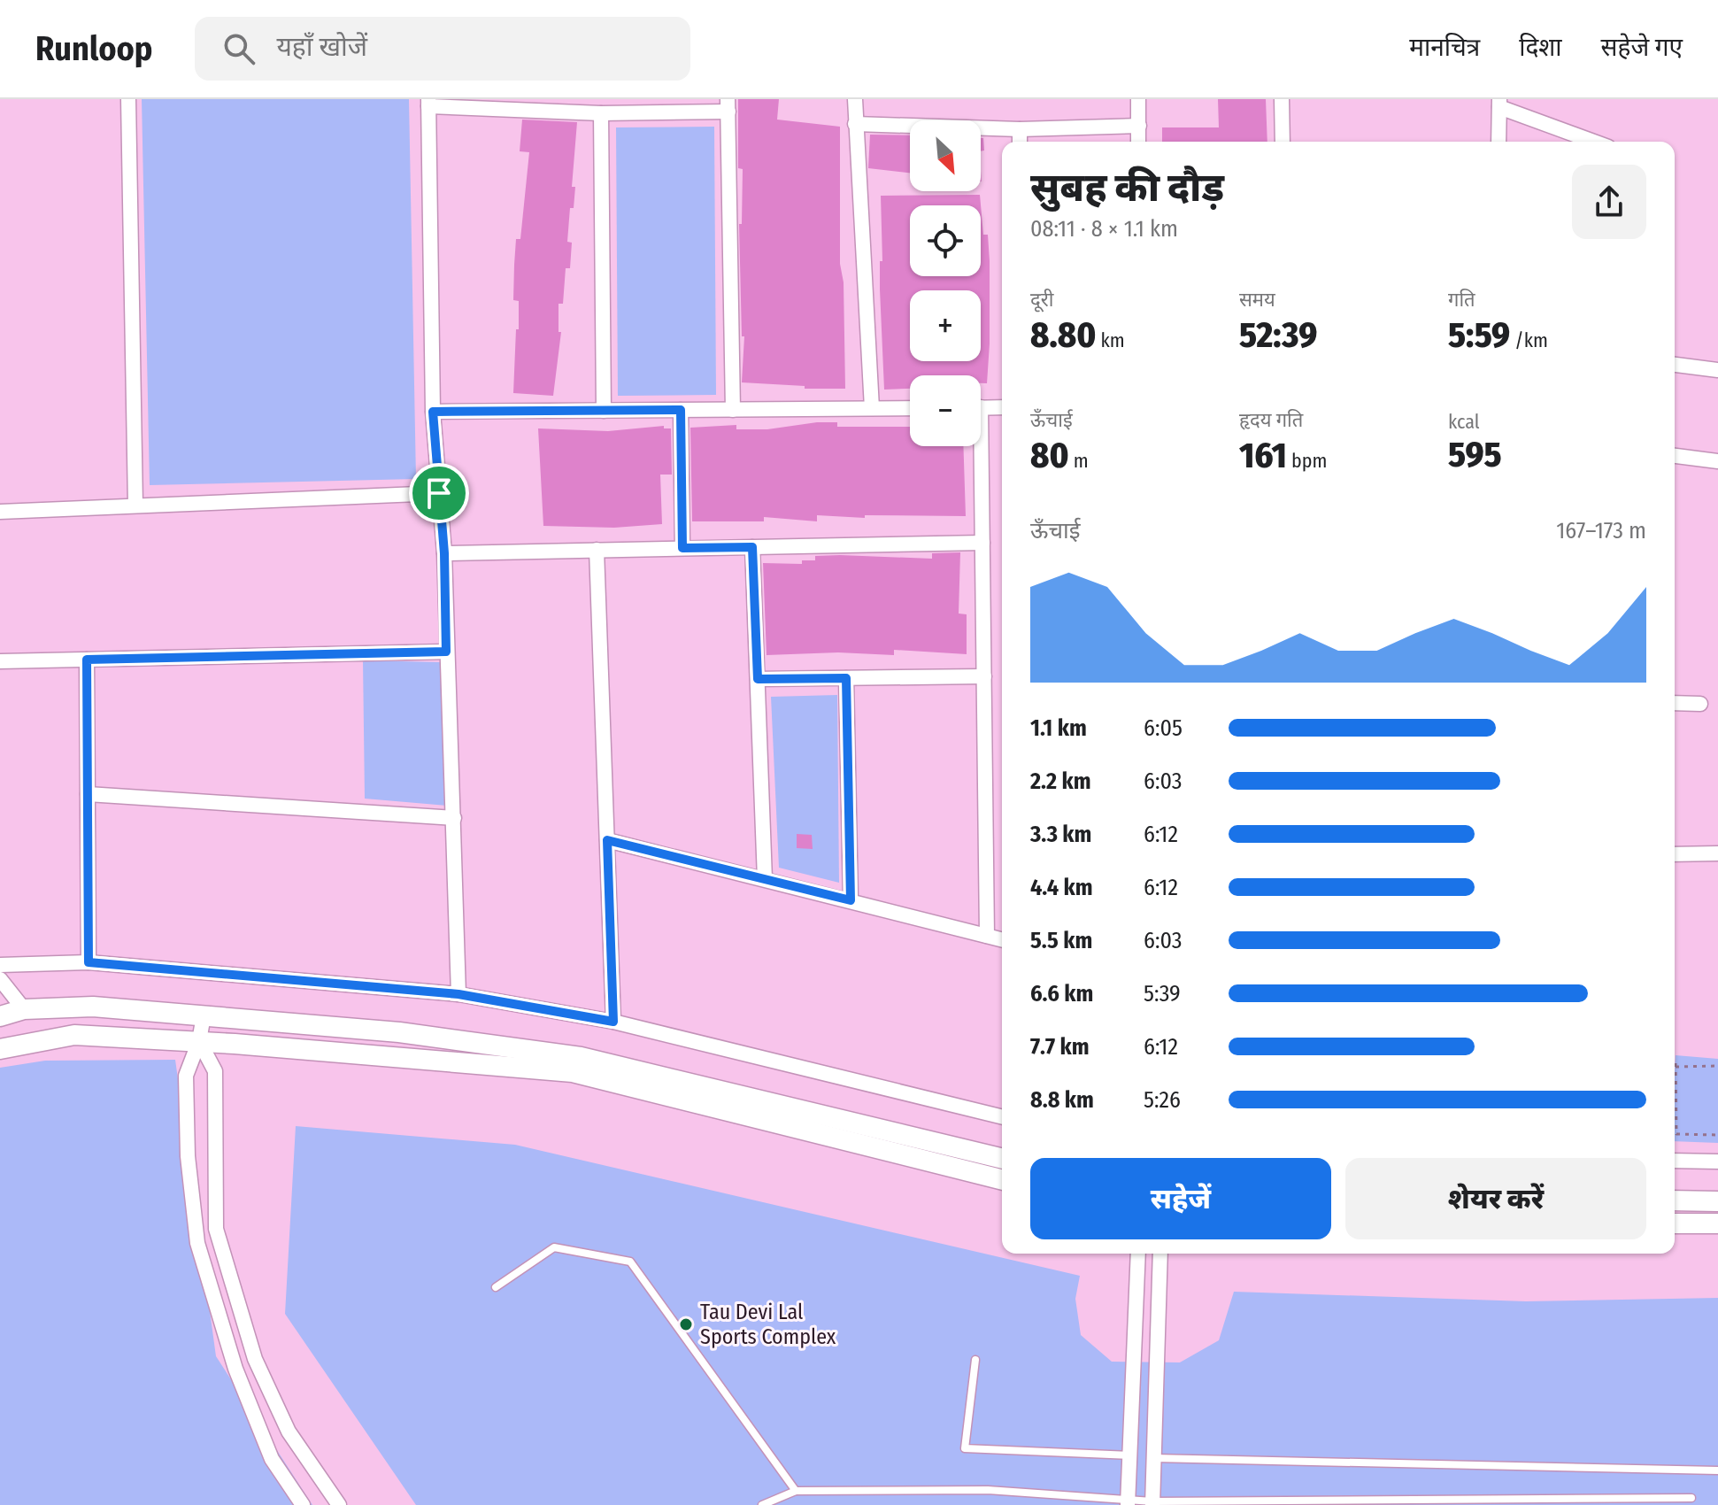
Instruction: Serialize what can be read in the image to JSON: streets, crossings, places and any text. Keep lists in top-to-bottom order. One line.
{"places":["Tau Devi Lal Sports Complex"],"north":"bottom right","page":{"header":"Runloop","search":"यहाँ खोजें","nav":["मानचित्र","दिशा","सहेजे गए"],"map_buttons":["+","−"],"heading":["सुबह की दौड़","08:11 · 8 × 1.1 km"],"stats":[["दूरी","8.80 km"],["समय","52:39"],["गति","5:59 /km"],["ऊँचाई","80 m"],["हृदय गति","161 bpm"],["kcal","595"]],"chart":["ऊँचाई","167–173 m"],"list":[{"name":"1.1 km","note":"6:05"},{"name":"2.2 km","note":"6:03"},{"name":"3.3 km","note":"6:12"},{"name":"4.4 km","note":"6:12"},{"name":"5.5 km","note":"6:03"},{"name":"6.6 km","note":"5:39"},{"name":"7.7 km","note":"6:12"},{"name":"8.8 km","note":"5:26"}],"buttons":["सहेजें","शेयर करें"]}}
